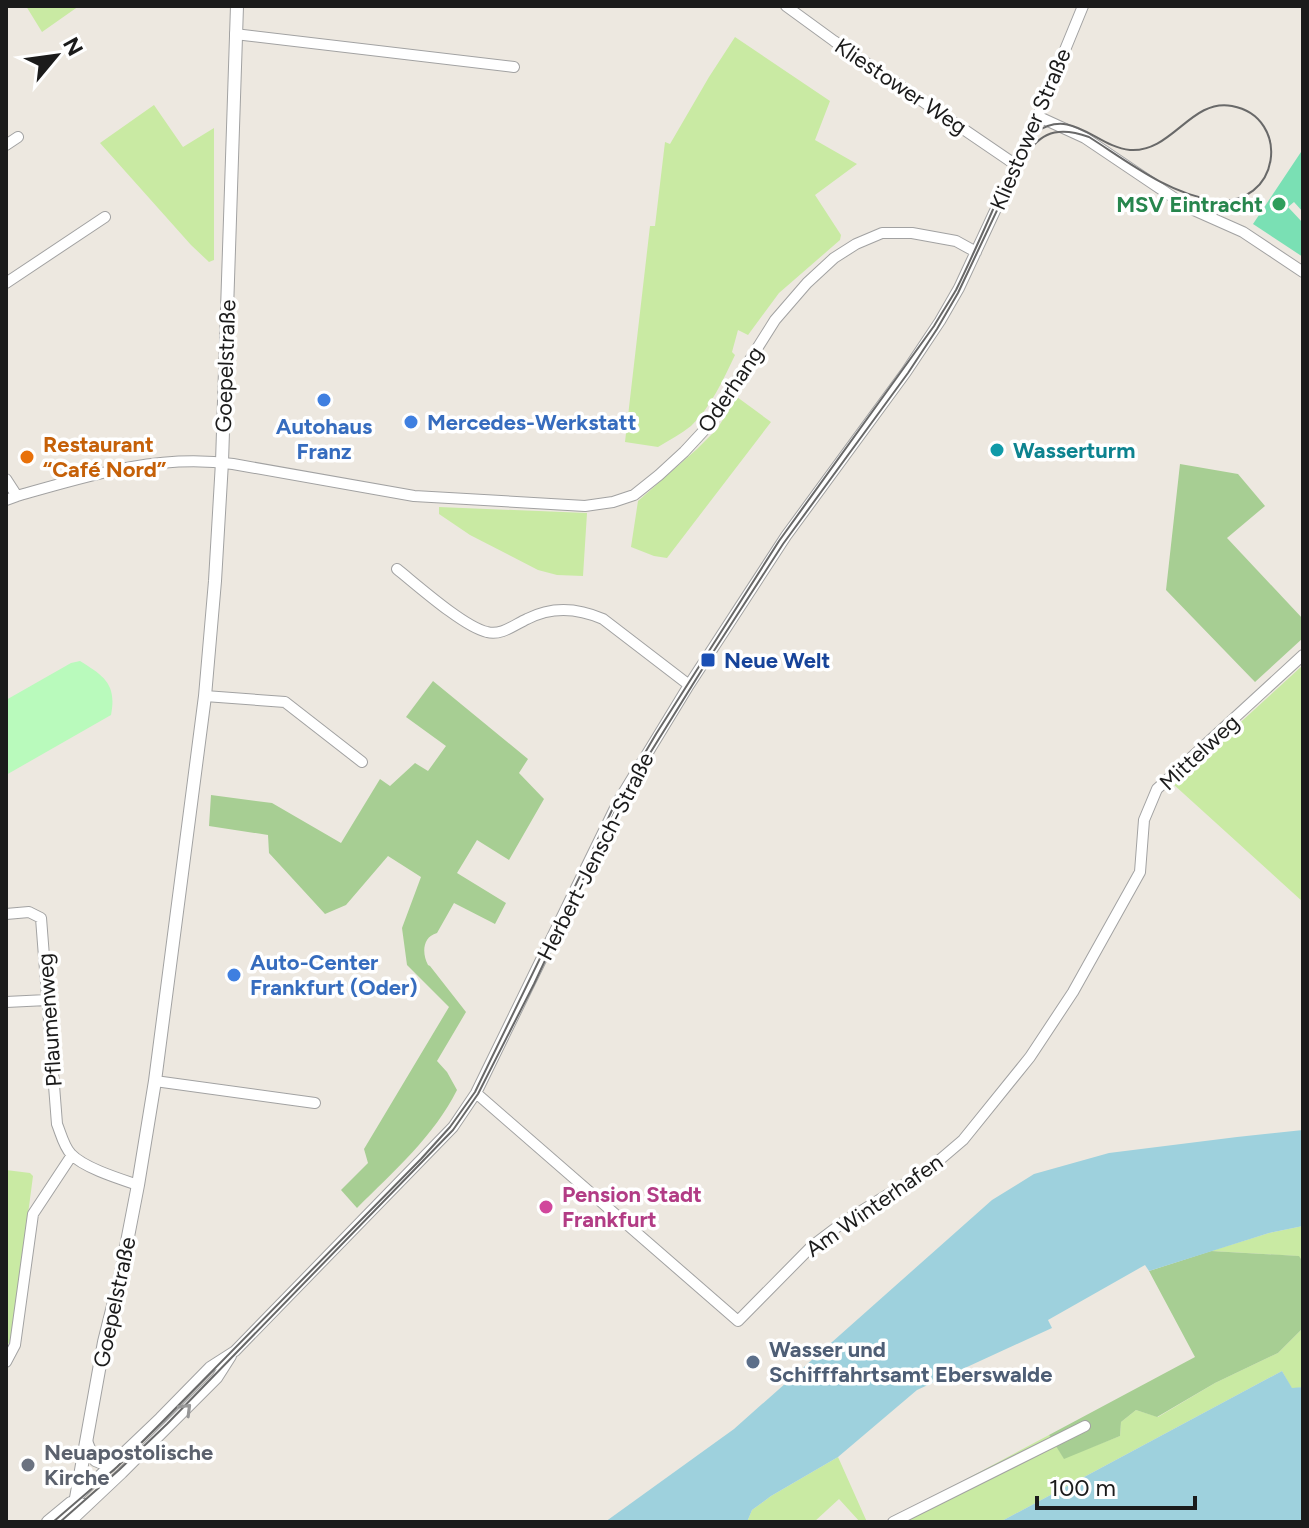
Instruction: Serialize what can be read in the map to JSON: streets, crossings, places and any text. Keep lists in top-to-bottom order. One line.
{"streets":{"street":["Kliestower Weg","Kliestower Straße","Goepelstraße","Oderhang","Mittelweg","Herbert-Jensch-Straße","Pflaumenweg","Am Winterhafen"]},"crossings":[["Kliestower Weg","Kliestower Straße"],["Kliestower Straße","Oderhang"],["Kliestower Straße","Herbert-Jensch-Straße"],["Goepelstraße","Oderhang"],["Goepelstraße","Herbert-Jensch-Straße"],["Oderhang","Herbert-Jensch-Straße"],["Mittelweg","Am Winterhafen"],["Herbert-Jensch-Straße","Am Winterhafen"]],"places":{"other":["MSV Eintracht","Autohaus Franz","Mercedes-Werkstatt","Wasserturm","Restaurant “Café Nord”","Auto-Center Frankfurt (Oder)","Pension Stadt Frankfurt","Wasser und Schifffahrtsamt Eberswalde","Neuapostolische Kirche"],"transit":["Neue Welt"]},"scale_bar":"100 m","north":"top right"}
